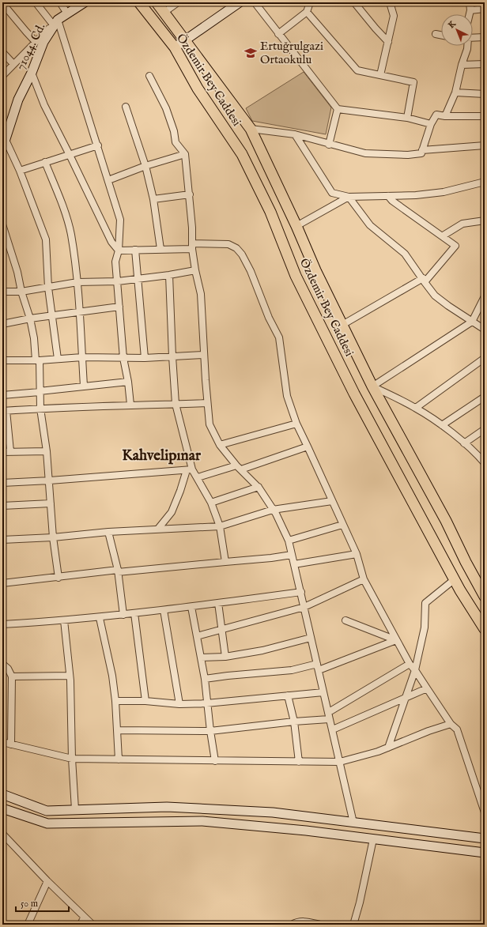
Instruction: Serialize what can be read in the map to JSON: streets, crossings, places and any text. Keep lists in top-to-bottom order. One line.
{"streets":{"main road":["71044. Cd.","Özdemir Bey Caddesi"]},"districts":["Kahvelipınar"],"places":{"school or university":["Ertuğrulgazi Ortaokulu"]},"scale_bar":"50 m","north":"top left"}
